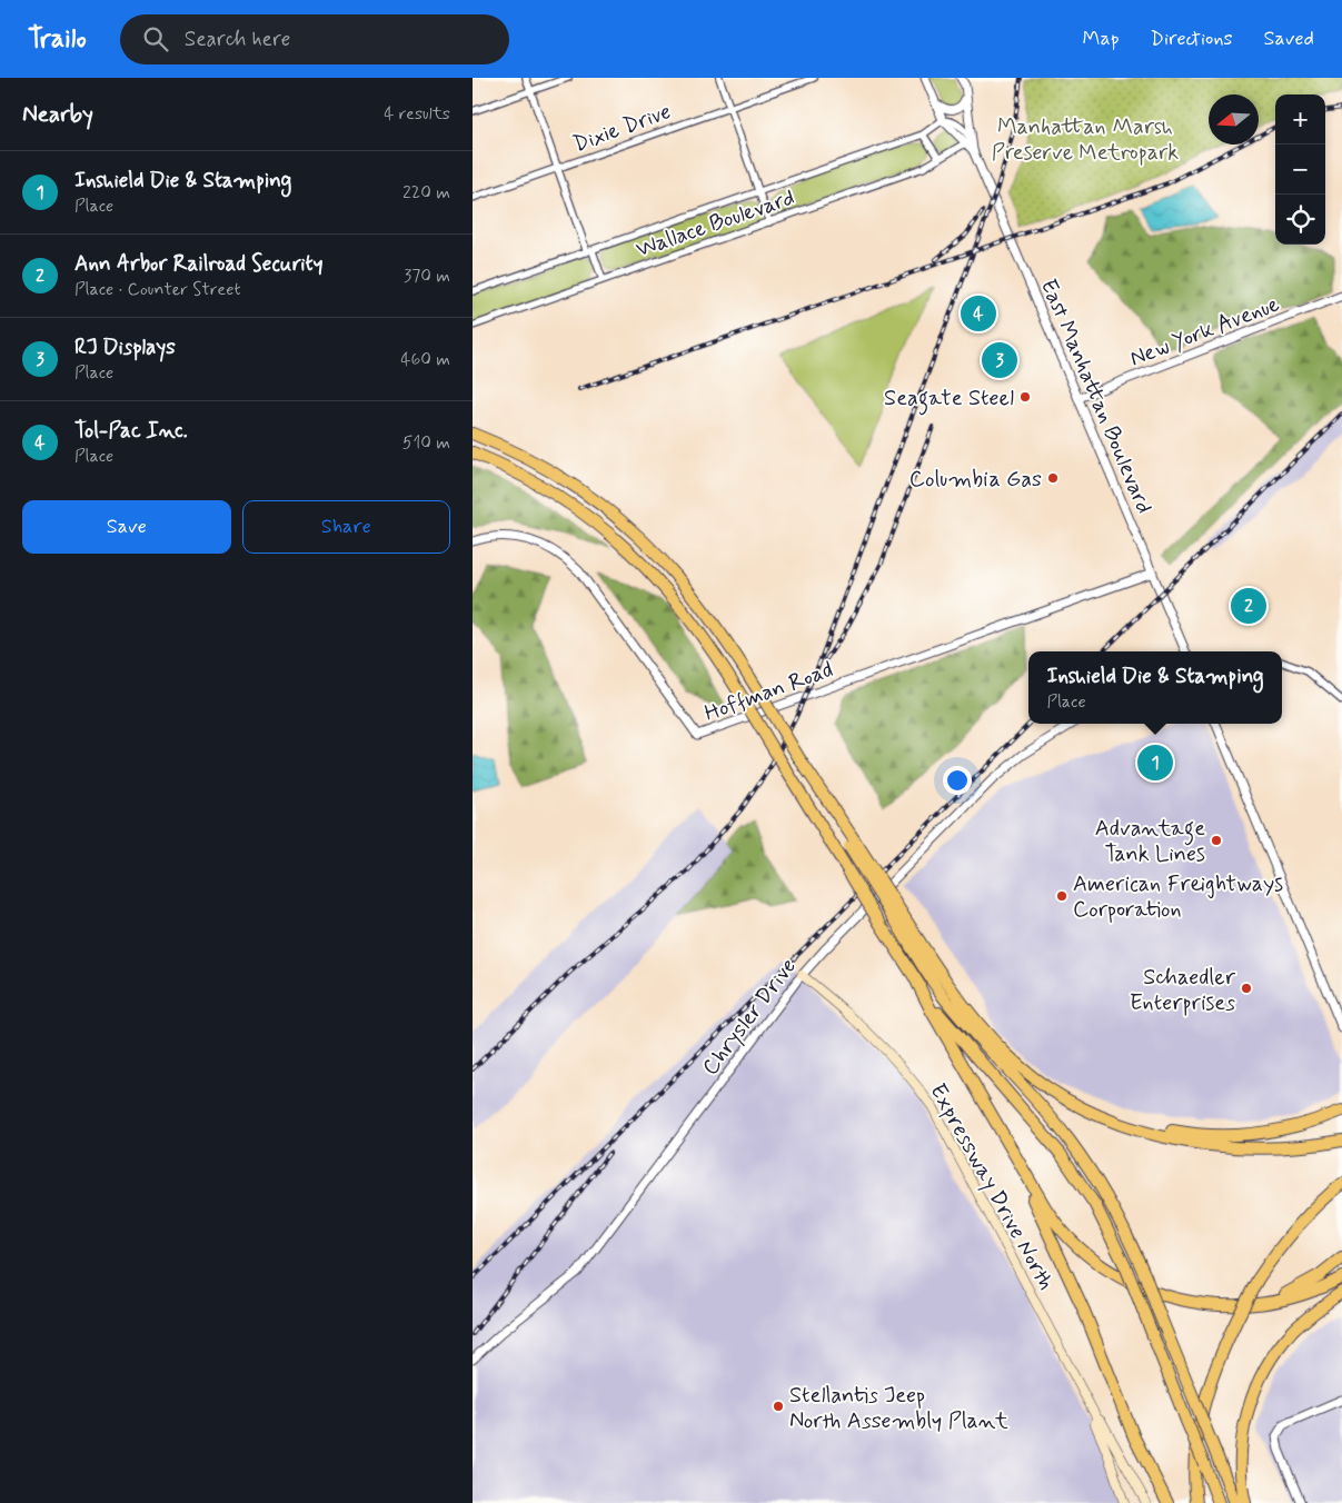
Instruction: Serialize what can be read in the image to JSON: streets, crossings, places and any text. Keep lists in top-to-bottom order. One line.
{"streets":{"main road":["Expressway Drive North"],"street":["Dixie Drive","Wallace Boulevard","New York Avenue","East Manhattan Boulevard","Hoffman Road","Chrysler Drive"]},"crossings":[["Wallace Boulevard","East Manhattan Boulevard"],["New York Avenue","East Manhattan Boulevard"],["East Manhattan Boulevard","Hoffman Road"],["Chrysler Drive","Expressway Drive North"]],"parks":["Manhattan Marsh Preserve Metropark"],"places":["Seagate Steel","Columbia Gas","Advantage Tank Lines","American Freightways Corporation","Schaedler Enterprises","Stellantis Jeep North Assembly Plant"],"north":"left","page":{"header":"Trailo","search":"Search here","nav":["Map","Directions","Saved"],"heading":["Nearby","4 results"],"map_buttons":["+","−"],"list":[{"mark":"1","name":"Inshield Die & Stamping","note":"Place","value":"220 m"},{"mark":"2","name":"Ann Arbor Railroad Security","note":"Place · Counter Street","value":"370 m"},{"mark":"3","name":"RJ Displays","note":"Place","value":"460 m"},{"mark":"4","name":"Tol-Pac Inc.","note":"Place","value":"510 m"}],"pins":["4","3","2","1"],"buttons":["Save","Share"],"popup":["Inshield Die & Stamping","Place"]}}
